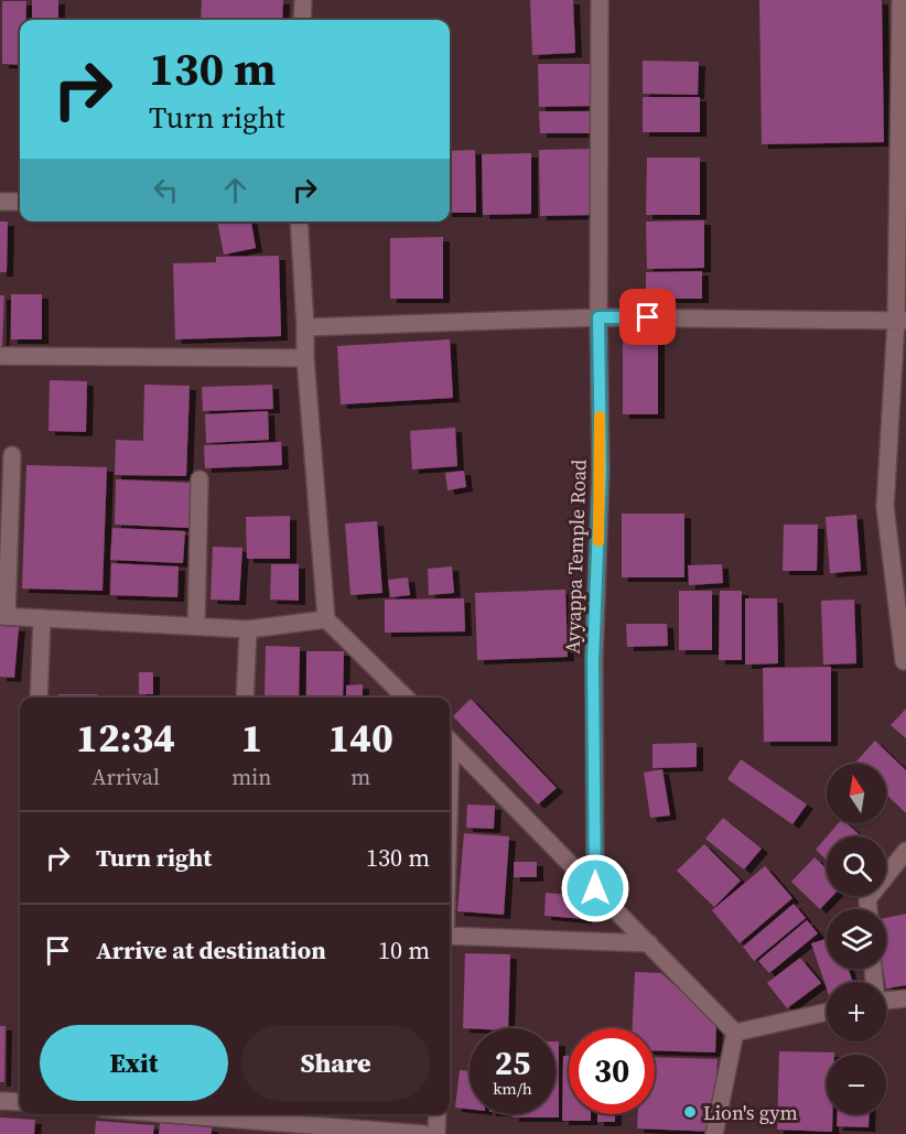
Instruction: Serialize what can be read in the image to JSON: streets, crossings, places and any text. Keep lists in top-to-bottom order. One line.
{"streets":{"street":["Ayyappa Temple Road"]},"places":["Lion's gym"],"north":"top","page":{"turn":["130 m","Turn right"],"eta":["12:34","Arrival","1","min","140","m"],"map_buttons":["+","−"],"list":[{"name":"Turn right","value":"130 m"},{"name":"Arrive at destination","value":"10 m"}],"buttons":["Exit","Share"],"speed":"25 km/h","limit":"30"}}
